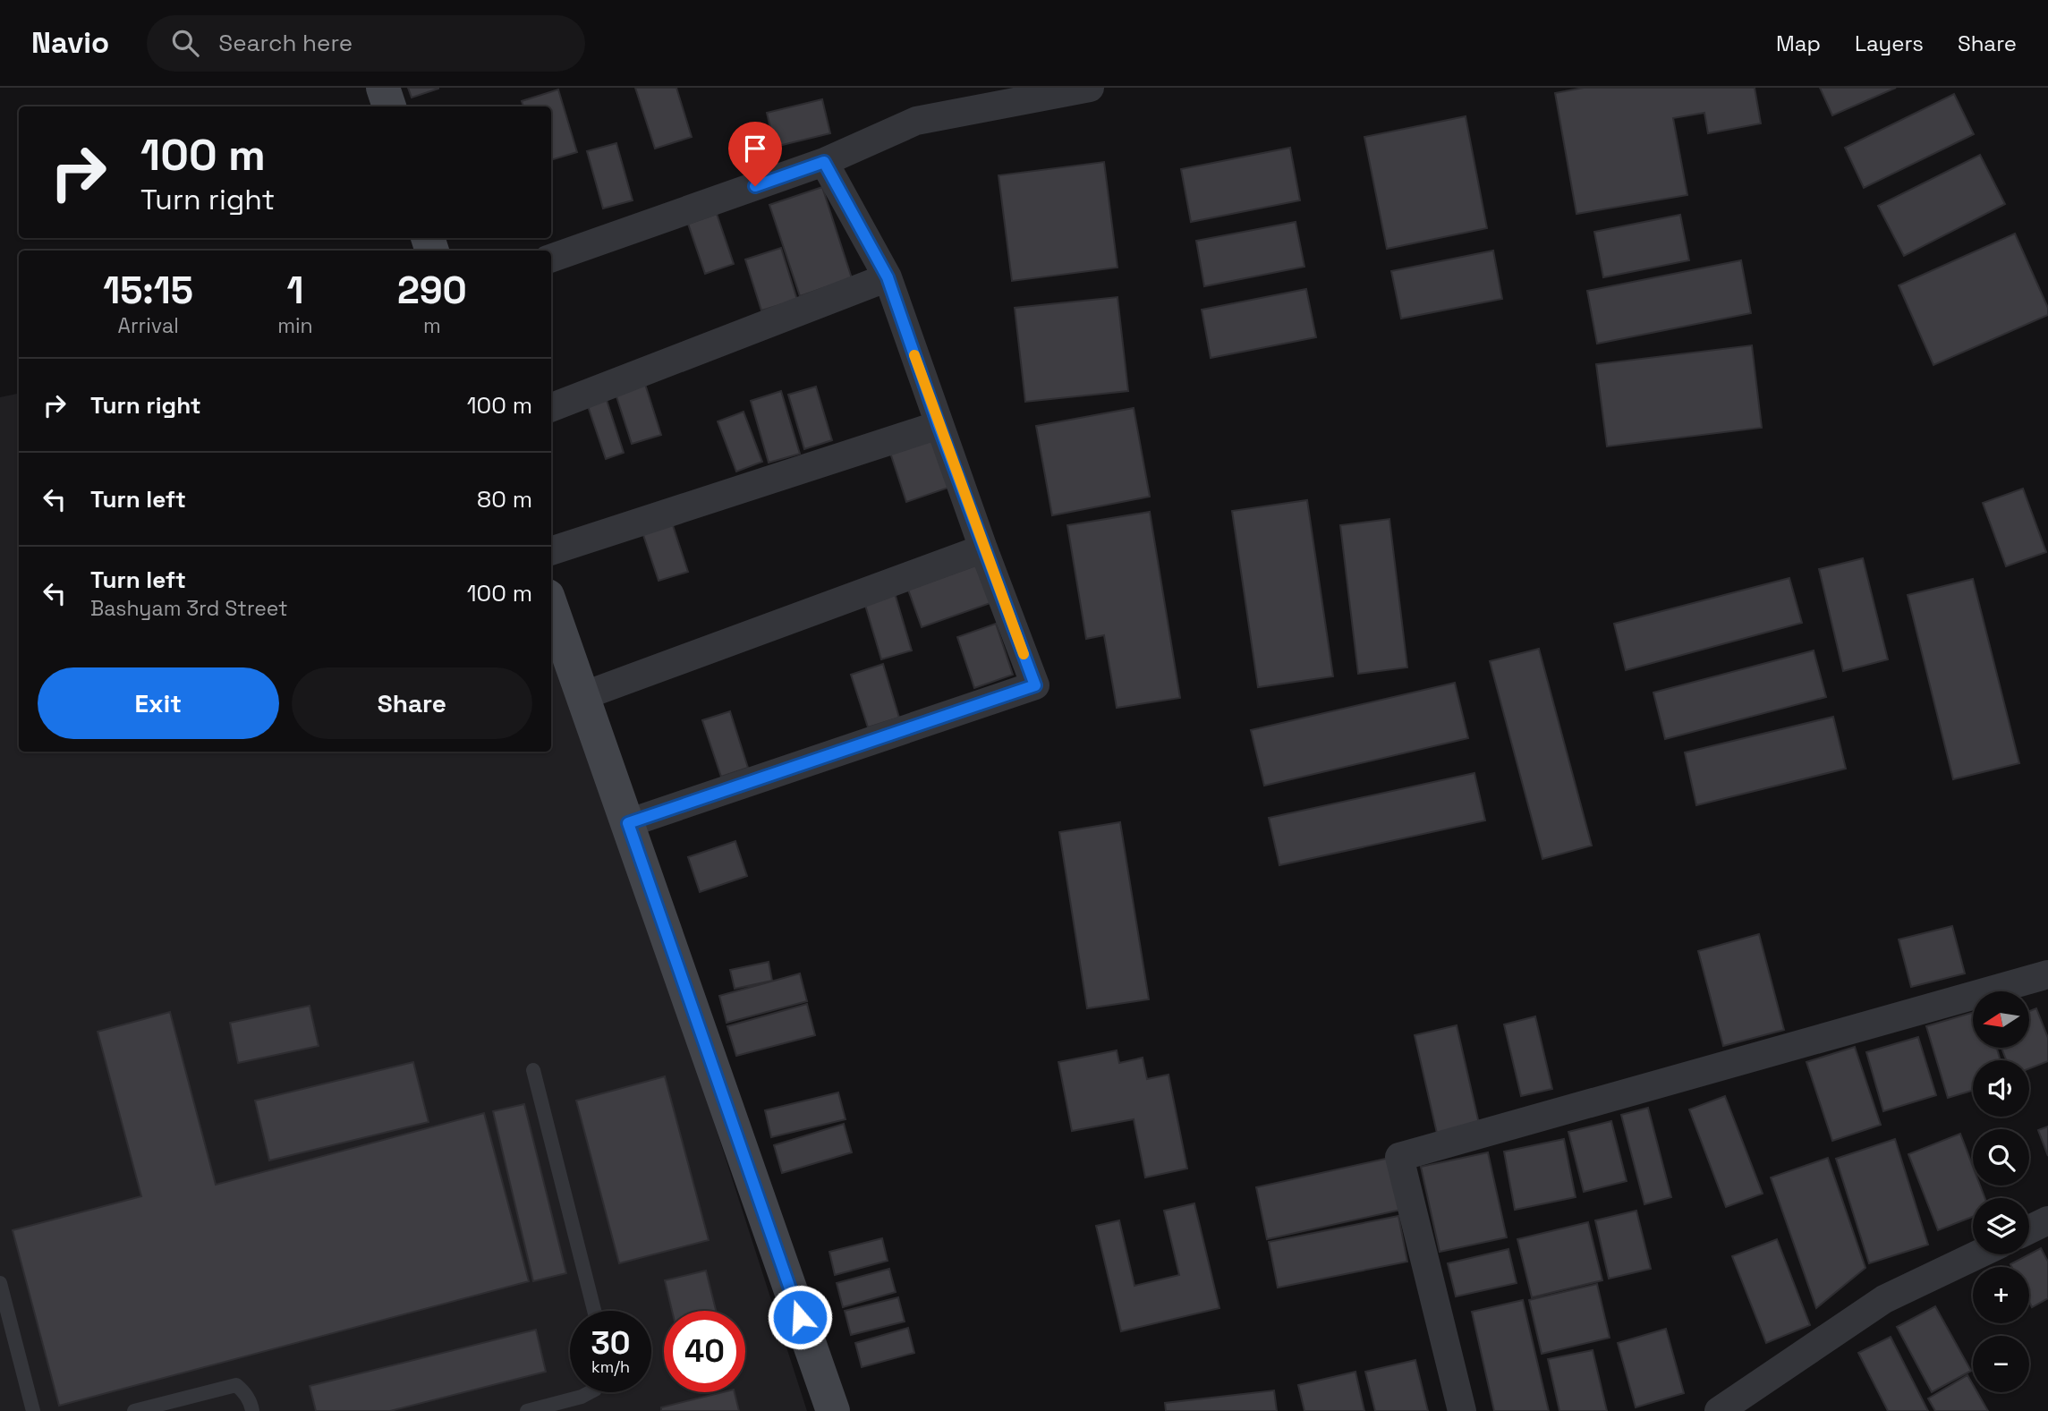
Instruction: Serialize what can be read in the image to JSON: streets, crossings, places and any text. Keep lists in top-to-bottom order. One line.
{"north":"left","page":{"header":"Navio","search":"Search here","nav":["Map","Layers","Share"],"turn":["100 m","Turn right"],"eta":["15:15","Arrival","1","min","290","m"],"list":[{"name":"Turn right","value":"100 m"},{"name":"Turn left","value":"80 m"},{"name":"Turn left","note":"Bashyam 3rd Street","value":"100 m"}],"buttons":["Exit","Share"],"map_buttons":["+","−"],"speed":"30 km/h","limit":"40"}}
